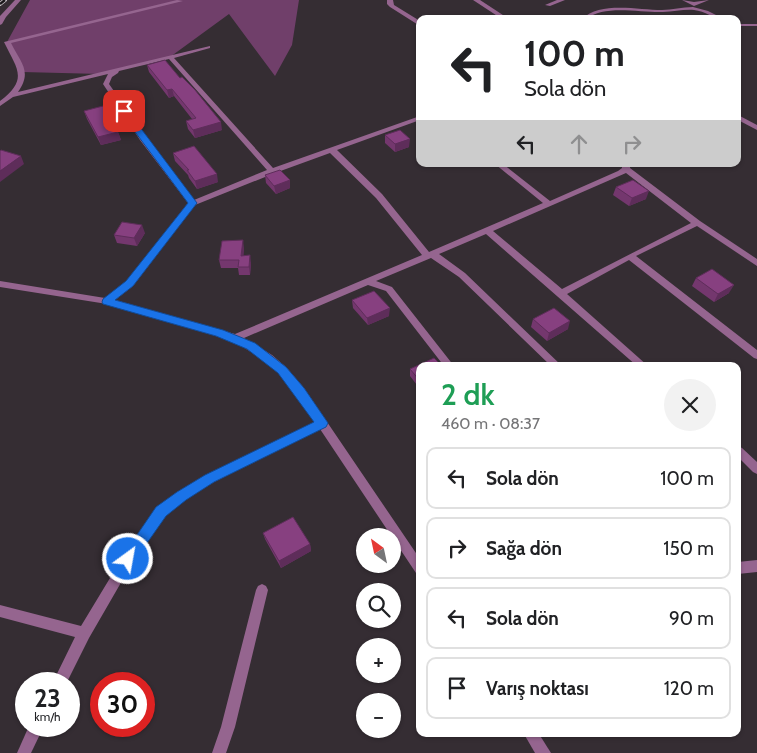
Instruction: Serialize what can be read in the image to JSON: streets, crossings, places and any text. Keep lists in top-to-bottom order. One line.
{"north":"top left","page":{"turn":["100 m","Sola dön"],"heading":["2 dk","460 m · 08:37"],"list":[{"name":"Sola dön","value":"100 m"},{"name":"Sağa dön","value":"150 m"},{"name":"Sola dön","value":"90 m"},{"name":"Varış noktası","value":"120 m"}],"map_buttons":["+","−"],"speed":"23 km/h","limit":"30"}}
